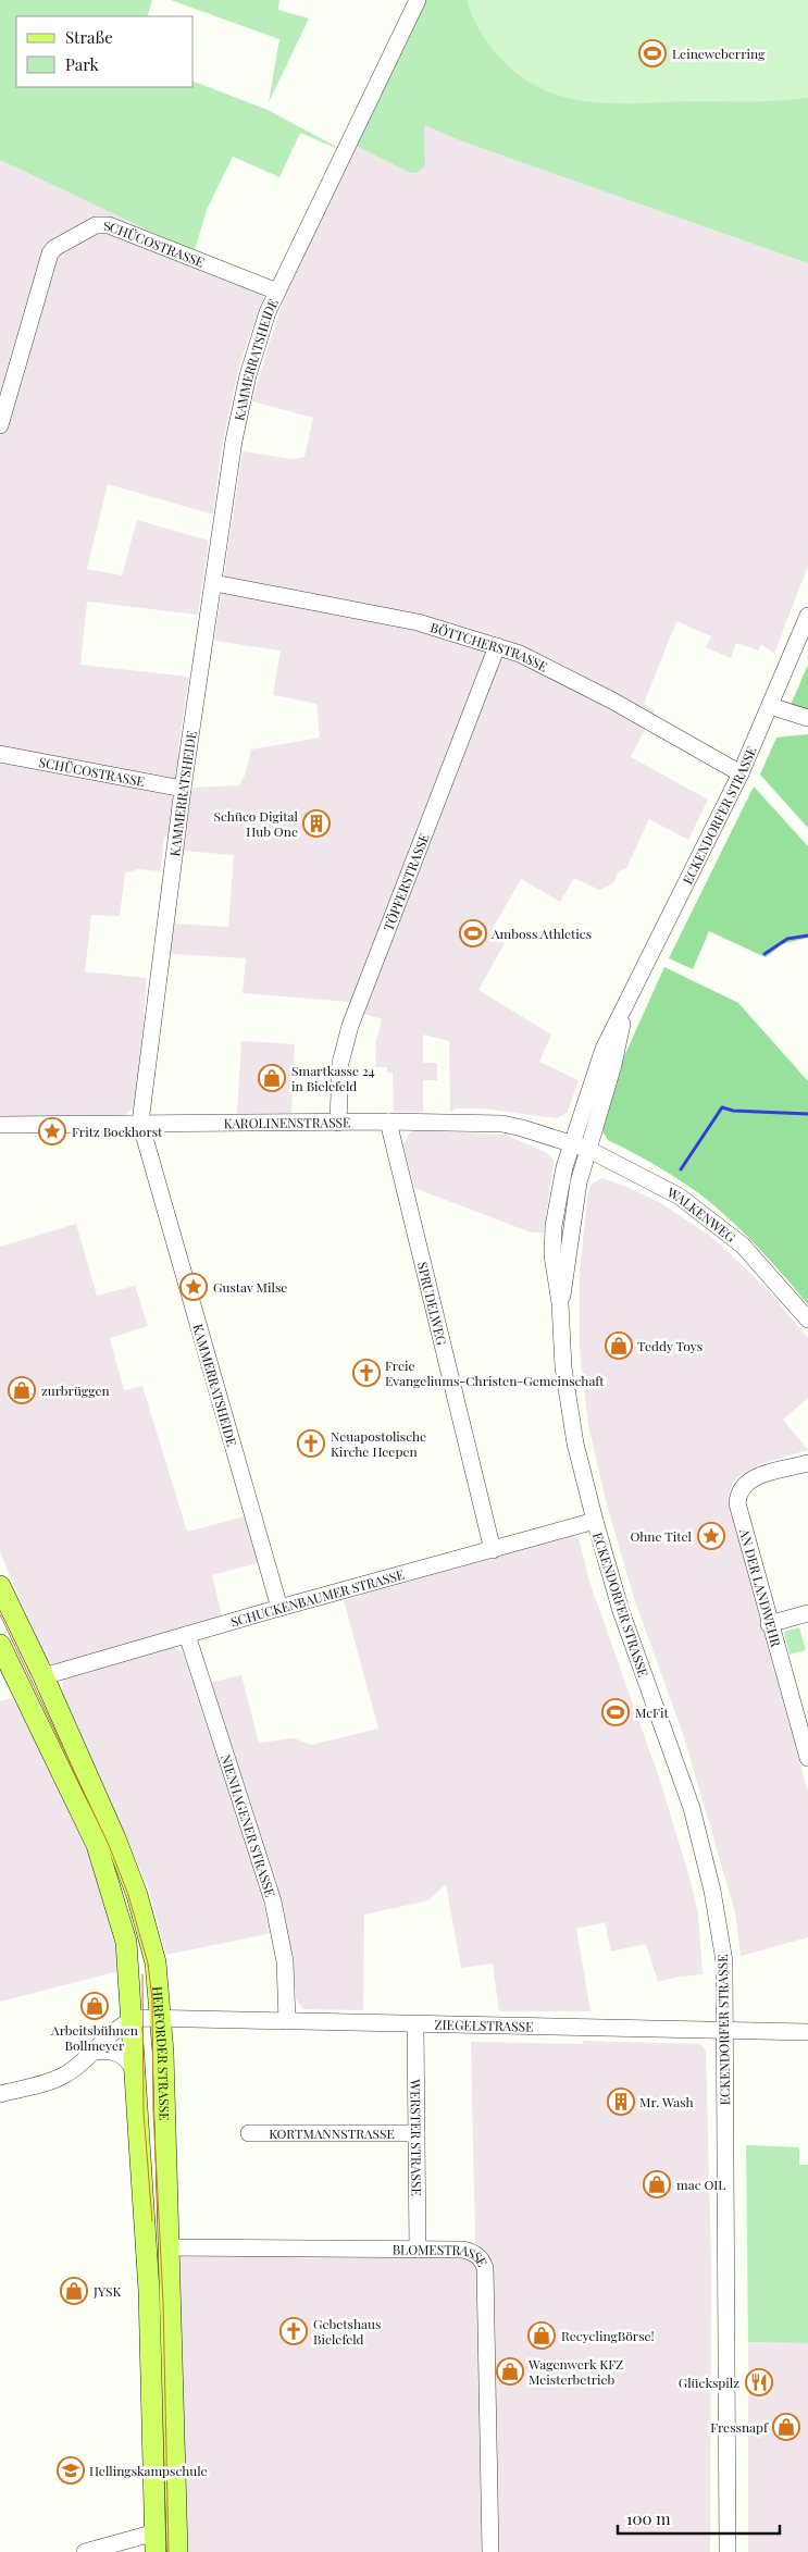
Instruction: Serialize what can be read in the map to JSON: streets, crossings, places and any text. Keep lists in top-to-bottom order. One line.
{"streets":{"main road":["HERFORDER STRASSE"],"street":["SCHÜCOSTRASSE","KAMMERRATSHEIDE","BÖTTCHERSTRASSE","ECKENDORFER STRASSE","TÖPFERSTRASSE","KAROLINENSTRASSE","WALKENWEG","SPRUDELWEG","AN DER LANDWEHR","SCHUCKENBAUMER STRASSE","NIENHAGENER STRASSE","ZIEGELSTRASSE","KORTMANNSTRASSE","WERSTER STRASSE","BLOMESTRASSE"]},"crossings":[["SCHÜCOSTRASSE","KAMMERRATSHEIDE"],["KAMMERRATSHEIDE","BÖTTCHERSTRASSE"],["KAMMERRATSHEIDE","KAROLINENSTRASSE"],["KAMMERRATSHEIDE","SCHUCKENBAUMER STRASSE"],["BÖTTCHERSTRASSE","ECKENDORFER STRASSE"],["BÖTTCHERSTRASSE","TÖPFERSTRASSE"],["ECKENDORFER STRASSE","KAROLINENSTRASSE"],["ECKENDORFER STRASSE","WALKENWEG"],["ECKENDORFER STRASSE","SCHUCKENBAUMER STRASSE"],["ECKENDORFER STRASSE","ZIEGELSTRASSE"],["TÖPFERSTRASSE","KAROLINENSTRASSE"],["KAROLINENSTRASSE","WALKENWEG"],["KAROLINENSTRASSE","SPRUDELWEG"],["SPRUDELWEG","SCHUCKENBAUMER STRASSE"],["SCHUCKENBAUMER STRASSE","NIENHAGENER STRASSE"],["SCHUCKENBAUMER STRASSE","HERFORDER STRASSE"],["NIENHAGENER STRASSE","ZIEGELSTRASSE"],["ZIEGELSTRASSE","HERFORDER STRASSE"],["ZIEGELSTRASSE","WERSTER STRASSE"],["HERFORDER STRASSE","BLOMESTRASSE"],["KORTMANNSTRASSE","WERSTER STRASSE"],["WERSTER STRASSE","BLOMESTRASSE"]],"places":{"sports":["Leineweberring","Amboss Athletics","McFit"],"building":["Schüco Digital Hub One","Mr. Wash"],"shop":["Smartkasse 24 in Bielefeld","Teddy Toys","zurbrüggen","Arbeitsbühnen Bollmeyer","mac OIL","JYSK","RecyclingBörse!","Wagenwerk KFZ Meisterbetrieb","Fressnapf"],"place":["Fritz Bockhorst","Gustav Milse","Ohne Titel"],"church":["Freie Evangeliums-Christen-Gemeinschaft","Neuapostolische Kirche Heepen","Gebetshaus Bielefeld"],"restaurant":["Glückspilz"],"school or university":["Hellingskampschule"]},"legend":["Straße","Park"],"scale_bar":"100 m"}
